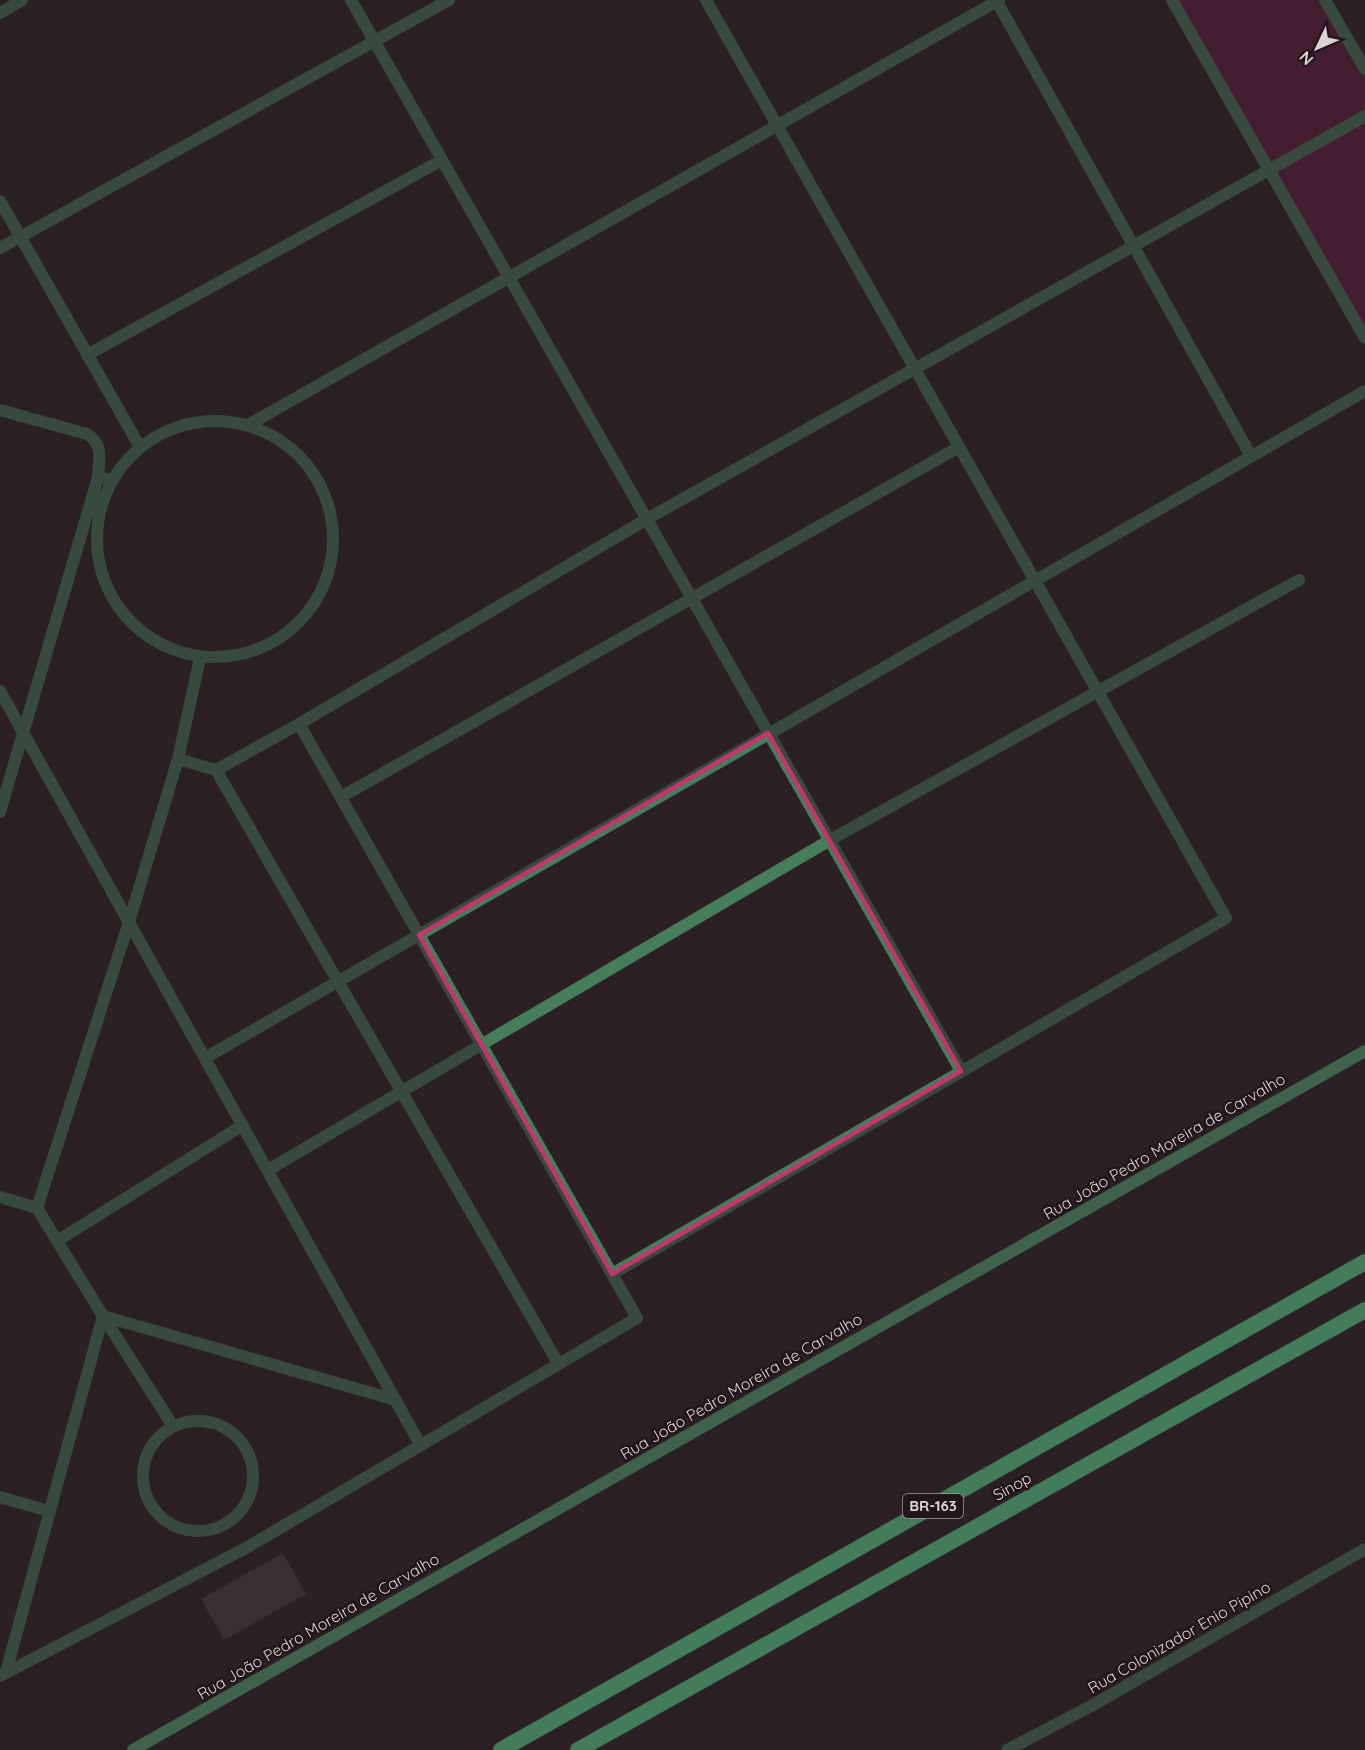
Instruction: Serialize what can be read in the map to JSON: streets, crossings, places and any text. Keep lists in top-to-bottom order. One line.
{"streets":{"highway":["Sinop","BR-163"],"main road":["Rua João Pedro Moreira de Carvalho"],"street":["Rua Colonizador Enio Pipino"]},"north":"bottom left"}
